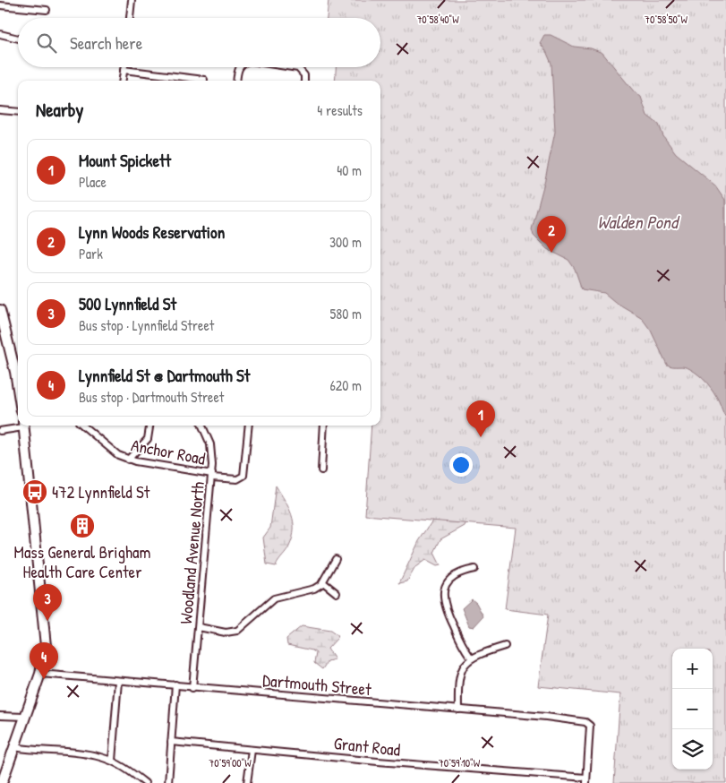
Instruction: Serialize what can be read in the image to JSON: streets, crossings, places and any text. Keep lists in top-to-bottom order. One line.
{"streets":{"street":["Anchor Road","Woodland Avenue North","Dartmouth Street","Grant Road"]},"crossings":[["Anchor Road","Woodland Avenue North"],["Woodland Avenue North","Dartmouth Street"],["Dartmouth Street","Grant Road"]],"water":["Walden Pond"],"places":{"bus stop":["472 Lynnfield St"],"building":["Mass General Brigham Health Care Center"]},"page":{"search":"Search here","heading":["Nearby","4 results"],"list":[{"mark":"1","name":"Mount Spickett","note":"Place","value":"40 m"},{"mark":"2","name":"Lynn Woods Reservation","note":"Park","value":"300 m"},{"mark":"3","name":"500 Lynnfield St","note":"Bus stop · Lynnfield Street","value":"580 m"},{"mark":"4","name":"Lynnfield St @ Dartmouth St","note":"Bus stop · Dartmouth Street","value":"620 m"}],"pins":["2","1","3","4"],"map_buttons":["+","−"]},"coordinates":["70°58'40\"W","70°58'50\"W","70°59'00\"W","70°59'10\"W"]}
